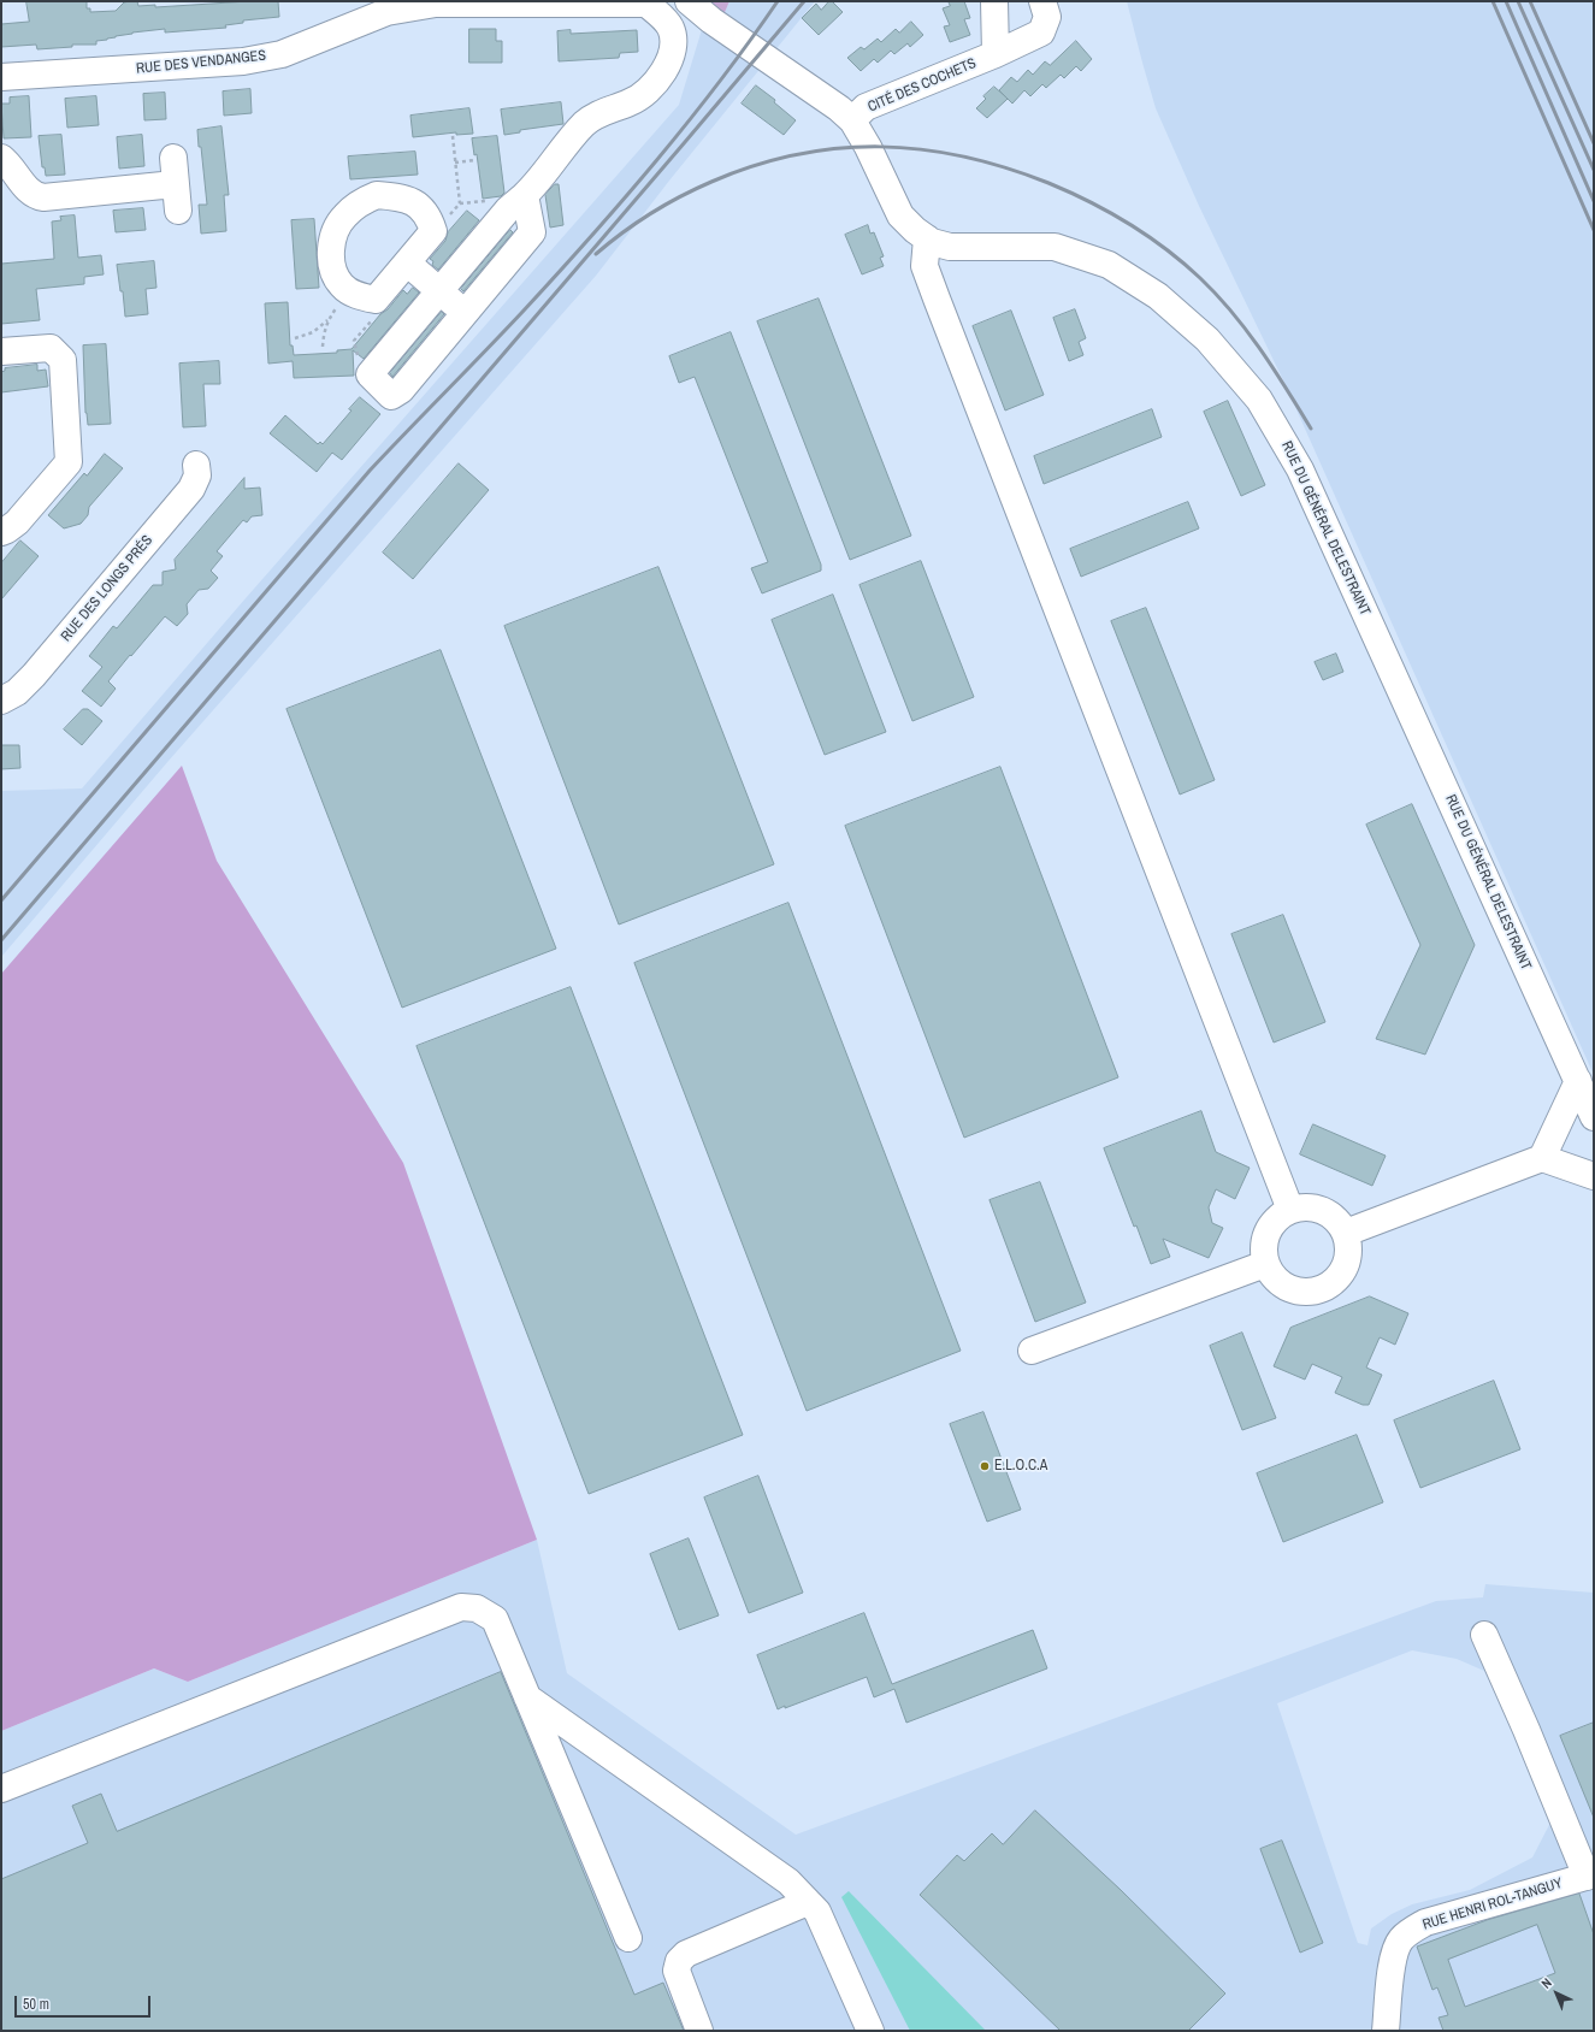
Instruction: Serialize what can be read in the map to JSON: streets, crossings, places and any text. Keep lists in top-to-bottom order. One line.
{"streets":{"street":["RUE DES VENDANGES","CITÉ DES COCHETS","RUE DU GÉNÉRAL DELESTRAINT","RUE DES LONGS PRÉS","RUE HENRI ROL-TANGUY"]},"crossings":[["CITÉ DES COCHETS","RUE DU GÉNÉRAL DELESTRAINT"]],"places":["E.L.O.C.A"],"scale_bar":"50 m","north":"top left"}
